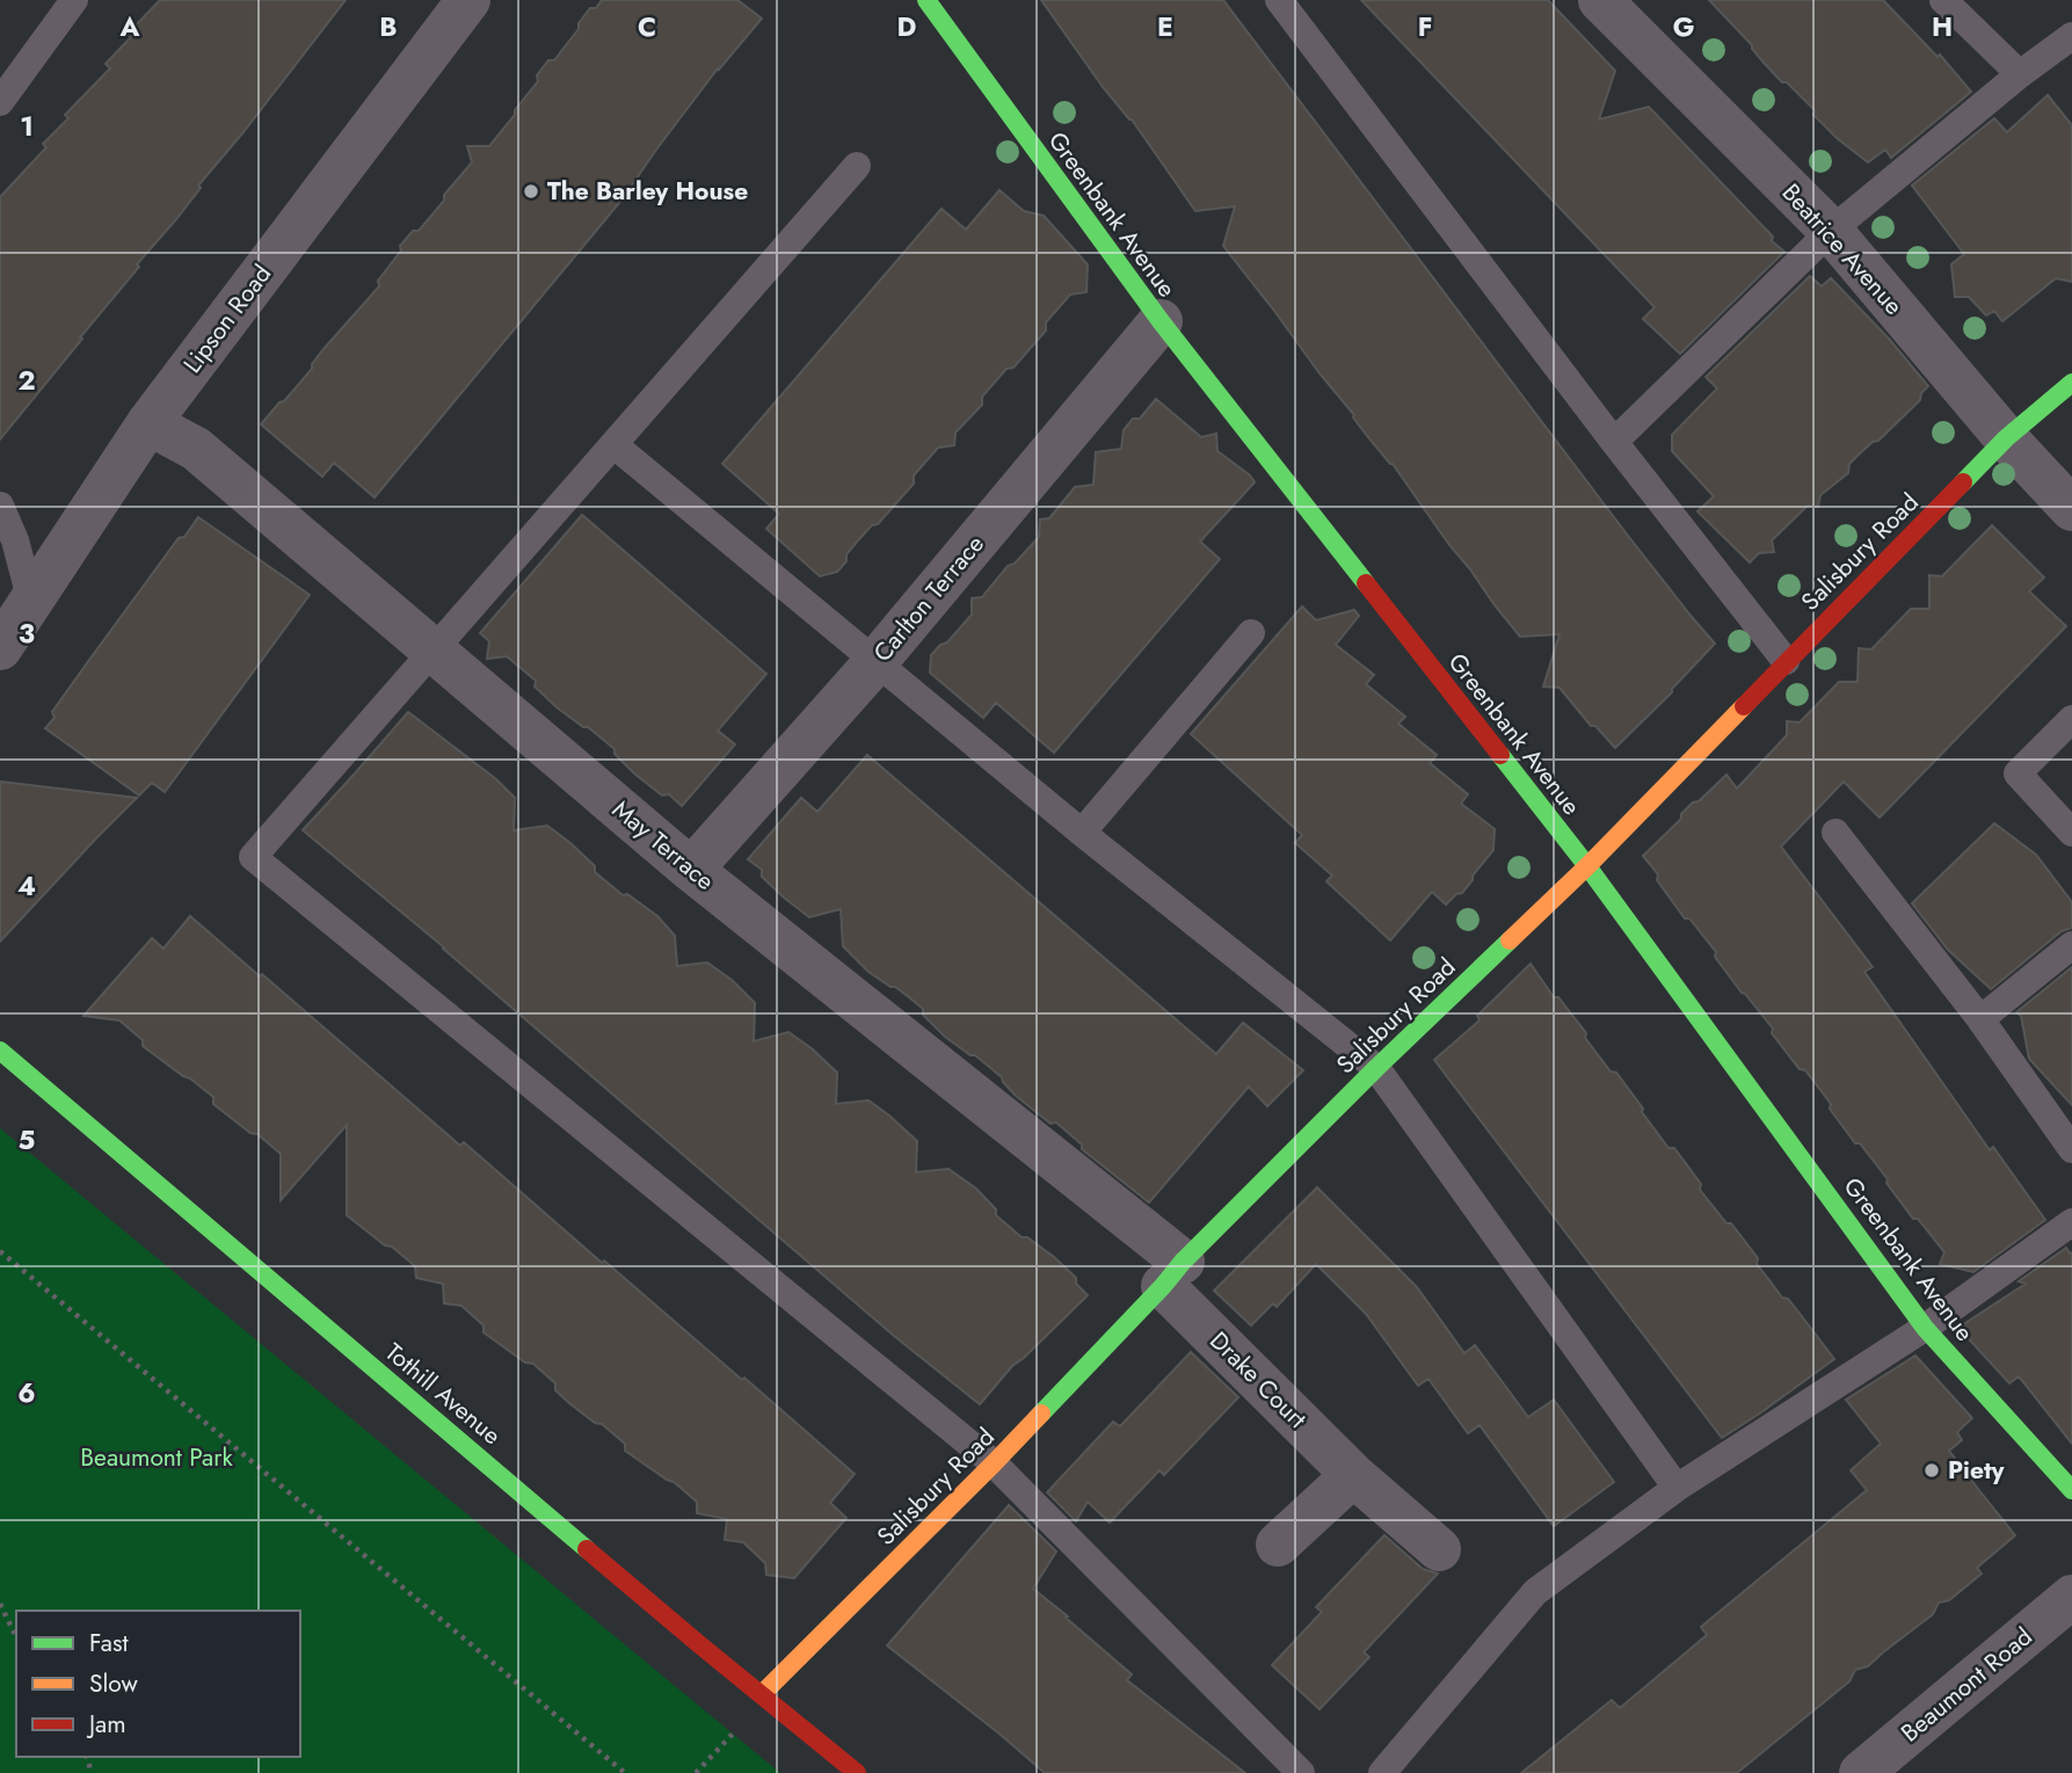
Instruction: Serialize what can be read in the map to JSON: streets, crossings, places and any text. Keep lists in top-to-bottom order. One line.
{"streets":{"street":["Greenbank Avenue","Beatrice Avenue","Lipson Road","Salisbury Road","Carlton Terrace","May Terrace","Drake Court","Tothill Avenue","Beaumont Road"]},"crossings":[["Greenbank Avenue","Salisbury Road"],["Greenbank Avenue","Carlton Terrace"],["Beatrice Avenue","Salisbury Road"],["Lipson Road","May Terrace"],["Salisbury Road","May Terrace"],["Salisbury Road","Drake Court"],["Salisbury Road","Tothill Avenue"],["Carlton Terrace","May Terrace"],["May Terrace","Drake Court"]],"parks":["Beaumont Park"],"places":["The Barley House","Piety"],"legend":["Fast","Slow","Jam"],"grid":{"columns":["A","B","C","D","E","F","G","H"],"rows":["1","2","3","4","5","6"]}}
